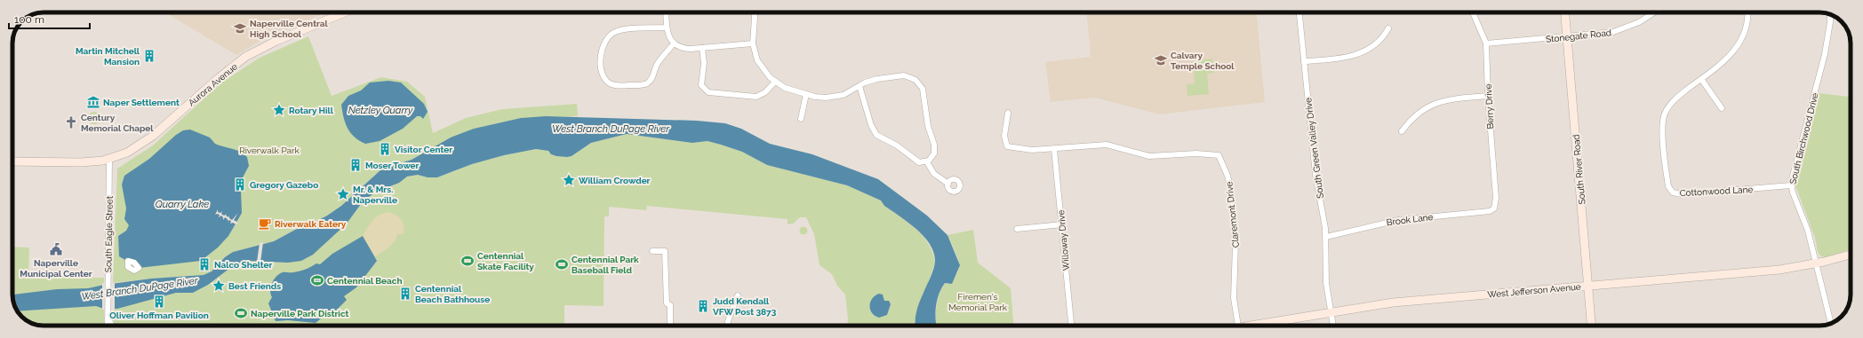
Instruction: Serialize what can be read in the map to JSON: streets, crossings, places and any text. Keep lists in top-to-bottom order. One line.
{"streets":{"street":["Stonegate Road","Aurora Avenue","Berry Drive","South Birchwood Drive","South Green Valley Drive","South River Road","Cottonwood Lane","Claremont Drive","Brook Lane","South Eagle Street","Willoway Drive","West Jefferson Avenue"]},"crossings":[["Stonegate Road","Berry Drive"],["Stonegate Road","South River Road"],["Aurora Avenue","South Eagle Street"],["Berry Drive","Brook Lane"],["South Birchwood Drive","Cottonwood Lane"],["South Birchwood Drive","West Jefferson Avenue"],["South Green Valley Drive","Brook Lane"],["South Green Valley Drive","West Jefferson Avenue"],["South River Road","West Jefferson Avenue"],["Claremont Drive","Willoway Drive"]],"water":["Netzley Quarry","West Branch DuPage River","Quarry Lake"],"parks":["Riverwalk Park","Firemen's Memorial Park"],"places":{"school or university":["Naperville Central High School","Calvary Temple School"],"building":["Martin Mitchell Mansion","Visitor Center","Moser Tower","Gregory Gazebo","Nalco Shelter","Centennial Beach Bathhouse","Oliver Hoffman Pavilion","Judd Kendall VFW Post 3873"],"museum":["Naper Settlement"],"place":["Rotary Hill","William Crowder","Mr. & Mrs. Naperville","Best Friends"],"church":["Century Memorial Chapel"],"cafe":["Riverwalk Eatery"],"public building":["Naperville Municipal Center"],"sports":["Centennial Skate Facility","Centennial Park Baseball Field","Centennial Beach","Naperville Park District"]},"scale_bar":"100 m"}
